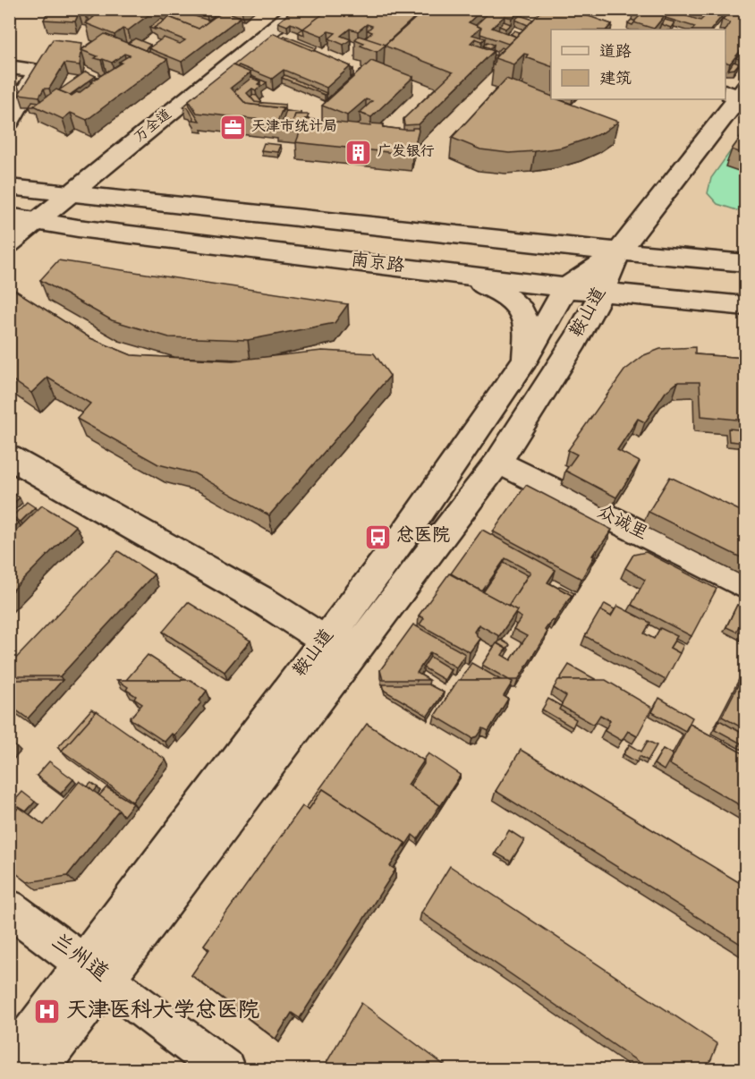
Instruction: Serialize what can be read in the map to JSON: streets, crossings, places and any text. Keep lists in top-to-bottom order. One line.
{"streets":{"main road":["万全道","南京路","鞍山道","众诚里","兰州道"]},"crossings":[["万全道","南京路"],["南京路","鞍山道"],["鞍山道","众诚里"],["鞍山道","兰州道"]],"places":{"office":["天津市统计局"],"building":["广发银行"],"bus stop":["总医院"],"hospital":["天津医科大学总医院"]},"legend":["道路","建筑"]}
